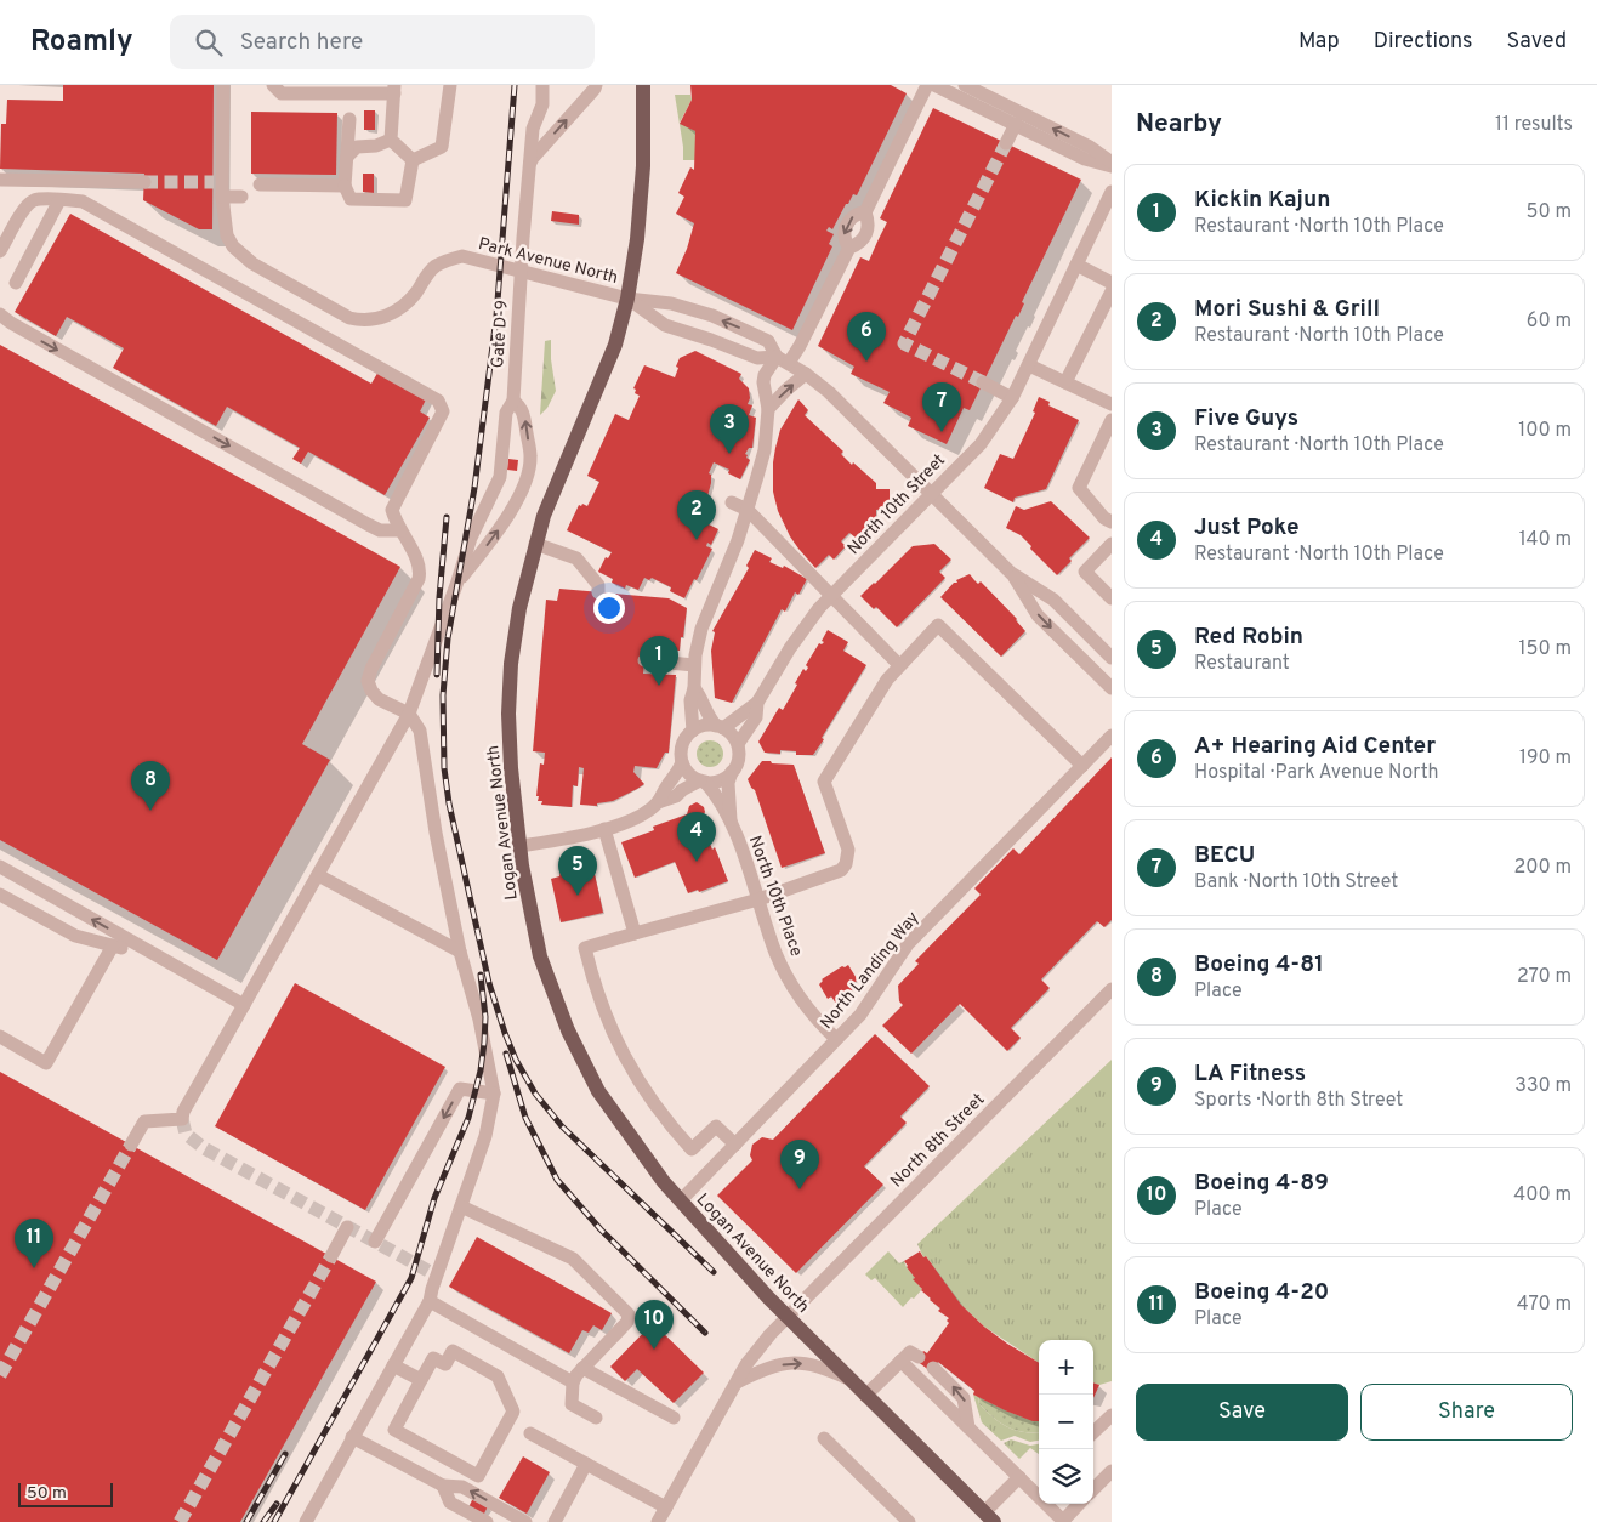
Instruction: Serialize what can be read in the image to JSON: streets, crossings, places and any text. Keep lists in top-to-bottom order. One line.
{"streets":{"main road":["Logan Avenue North"],"street":["Park Avenue North","Gate D-9","North 10th Street","North 10th Place","North Landing Way","North 8th Street"]},"crossings":[["Park Avenue North","Gate D-9"],["Park Avenue North","North 10th Street"],["Park Avenue North","Logan Avenue North"],["North 10th Street","North 10th Place"],["Logan Avenue North","North Landing Way"],["Logan Avenue North","North 8th Street"],["North 10th Place","North Landing Way"]],"scale_bar":"50 m","page":{"header":"Roamly","search":"Search here","nav":["Map","Directions","Saved"],"heading":["Nearby","11 results"],"list":[{"mark":"1","name":"Kickin Kajun","note":"Restaurant · North 10th Place","value":"50 m"},{"mark":"2","name":"Mori Sushi & Grill","note":"Restaurant · North 10th Place","value":"60 m"},{"mark":"3","name":"Five Guys","note":"Restaurant · North 10th Place","value":"100 m"},{"mark":"4","name":"Just Poke","note":"Restaurant · North 10th Place","value":"140 m"},{"mark":"5","name":"Red Robin","note":"Restaurant","value":"150 m"},{"mark":"6","name":"A+ Hearing Aid Center","note":"Hospital · Park Avenue North","value":"190 m"},{"mark":"7","name":"BECU","note":"Bank · North 10th Street","value":"200 m"},{"mark":"8","name":"Boeing 4-81","note":"Place","value":"270 m"},{"mark":"9","name":"LA Fitness","note":"Sports · North 8th Street","value":"330 m"},{"mark":"10","name":"Boeing 4-89","note":"Place","value":"400 m"},{"mark":"11","name":"Boeing 4-20","note":"Place","value":"470 m"}],"pins":["6","7","3","2","1","8","4","5","9","11","10"],"map_buttons":["+","−"],"buttons":["Save","Share"],"scale":"50 m"}}
